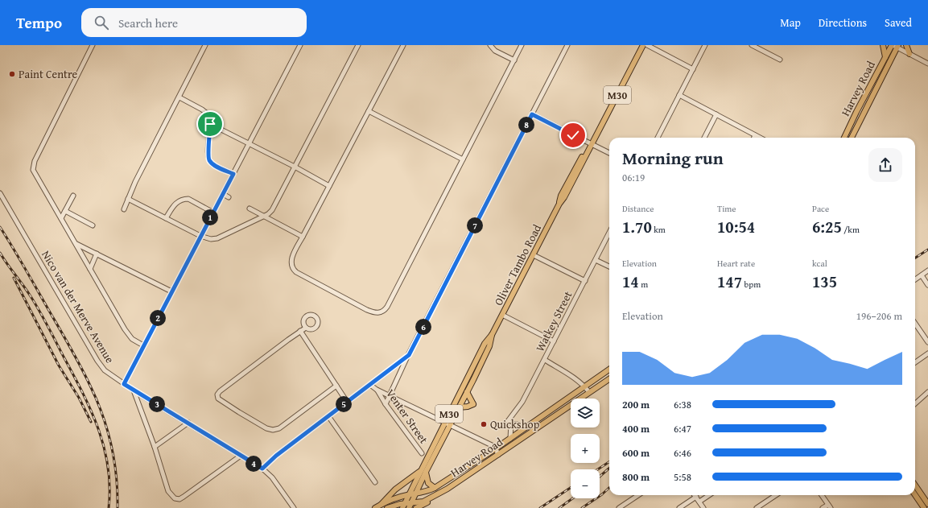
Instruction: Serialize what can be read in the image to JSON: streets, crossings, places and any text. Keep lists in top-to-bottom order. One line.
{"streets":{"main road":["Harvey Road","M30","Oliver Tambo Road"],"street":["Nico van der Merve Avenue","Watkey Street","Venter Street"]},"crossings":[["Harvey Road","Oliver Tambo Road"],["M30","Oliver Tambo Road"]],"places":["Paint Centre","Quickshop"],"page":{"header":"Tempo","search":"Search here","nav":["Map","Directions","Saved"],"pins":["8","1","7","2","6","3","5","4"],"heading":["Morning run","06:19"],"stats":[["Distance","1.70 km"],["Time","10:54"],["Pace","6:25 /km"],["Elevation","14 m"],["Heart rate","147 bpm"],["kcal","135"]],"chart":["Elevation","196–206 m"],"list":[{"name":"200 m","note":"6:38"},{"name":"400 m","note":"6:47"},{"name":"600 m","note":"6:46"},{"name":"800 m","note":"5:58"}],"map_buttons":["+","−"]}}
